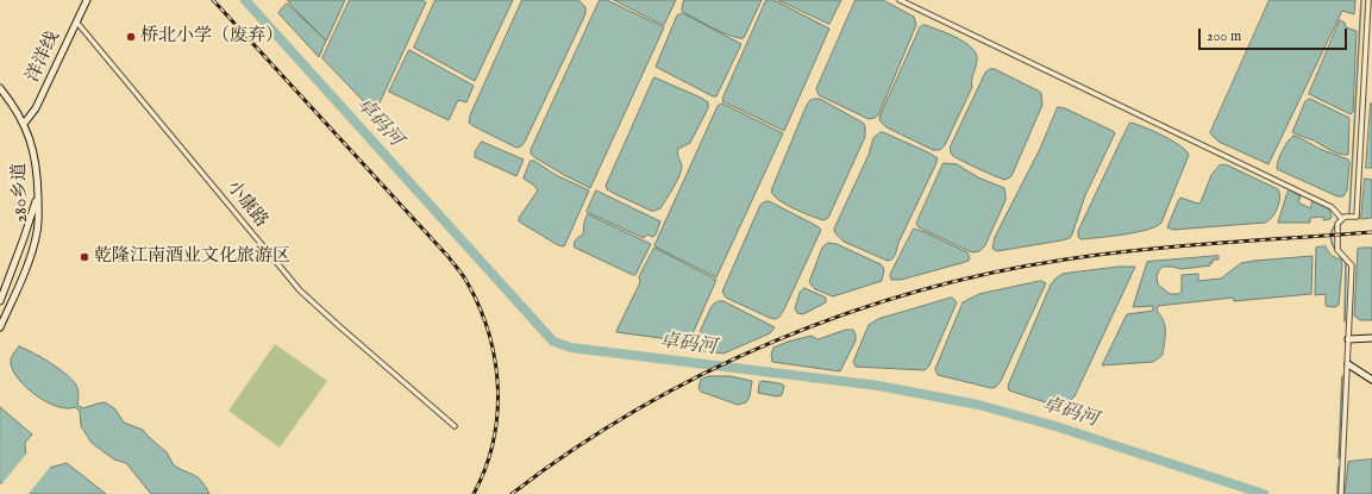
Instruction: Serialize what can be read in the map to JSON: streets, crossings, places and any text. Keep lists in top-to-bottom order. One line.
{"streets":{"main road":["洋洋线","280乡道"],"street":["小康路"]},"crossings":[["洋洋线","280乡道"],["洋洋线","小康路"]],"water":["卓码河"],"places":["桥北小学（废弃）","乾隆江南酒业文化旅游区"],"scale_bar":"200 m"}
